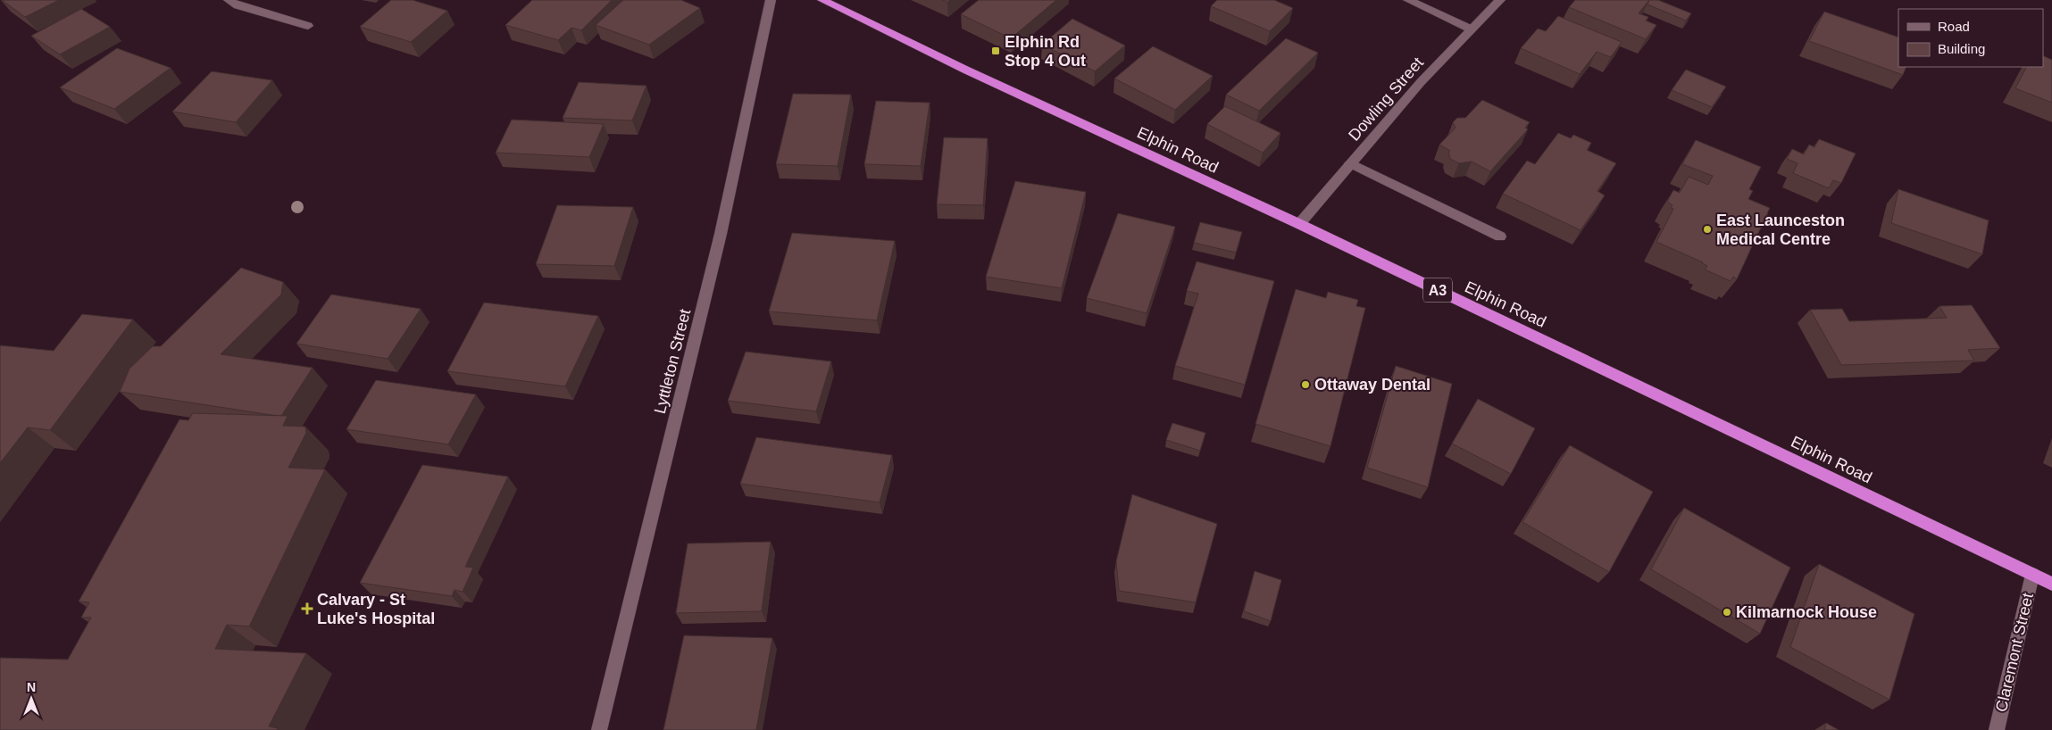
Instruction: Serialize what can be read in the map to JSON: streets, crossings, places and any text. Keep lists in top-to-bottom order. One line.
{"streets":{"highway":["Elphin Road","A3"],"street":["Dowling Street","Lyttleton Street","Claremont Street"]},"crossings":[["Dowling Street","Elphin Road"],["Elphin Road","Claremont Street"]],"places":{"transit":["Elphin Rd Stop 4 Out"],"other":["East Launceston Medical Centre","Ottaway Dental","Kilmarnock House"],"health":["Calvary - St Luke's Hospital"]},"legend":["Road","Building"],"north":"top"}
